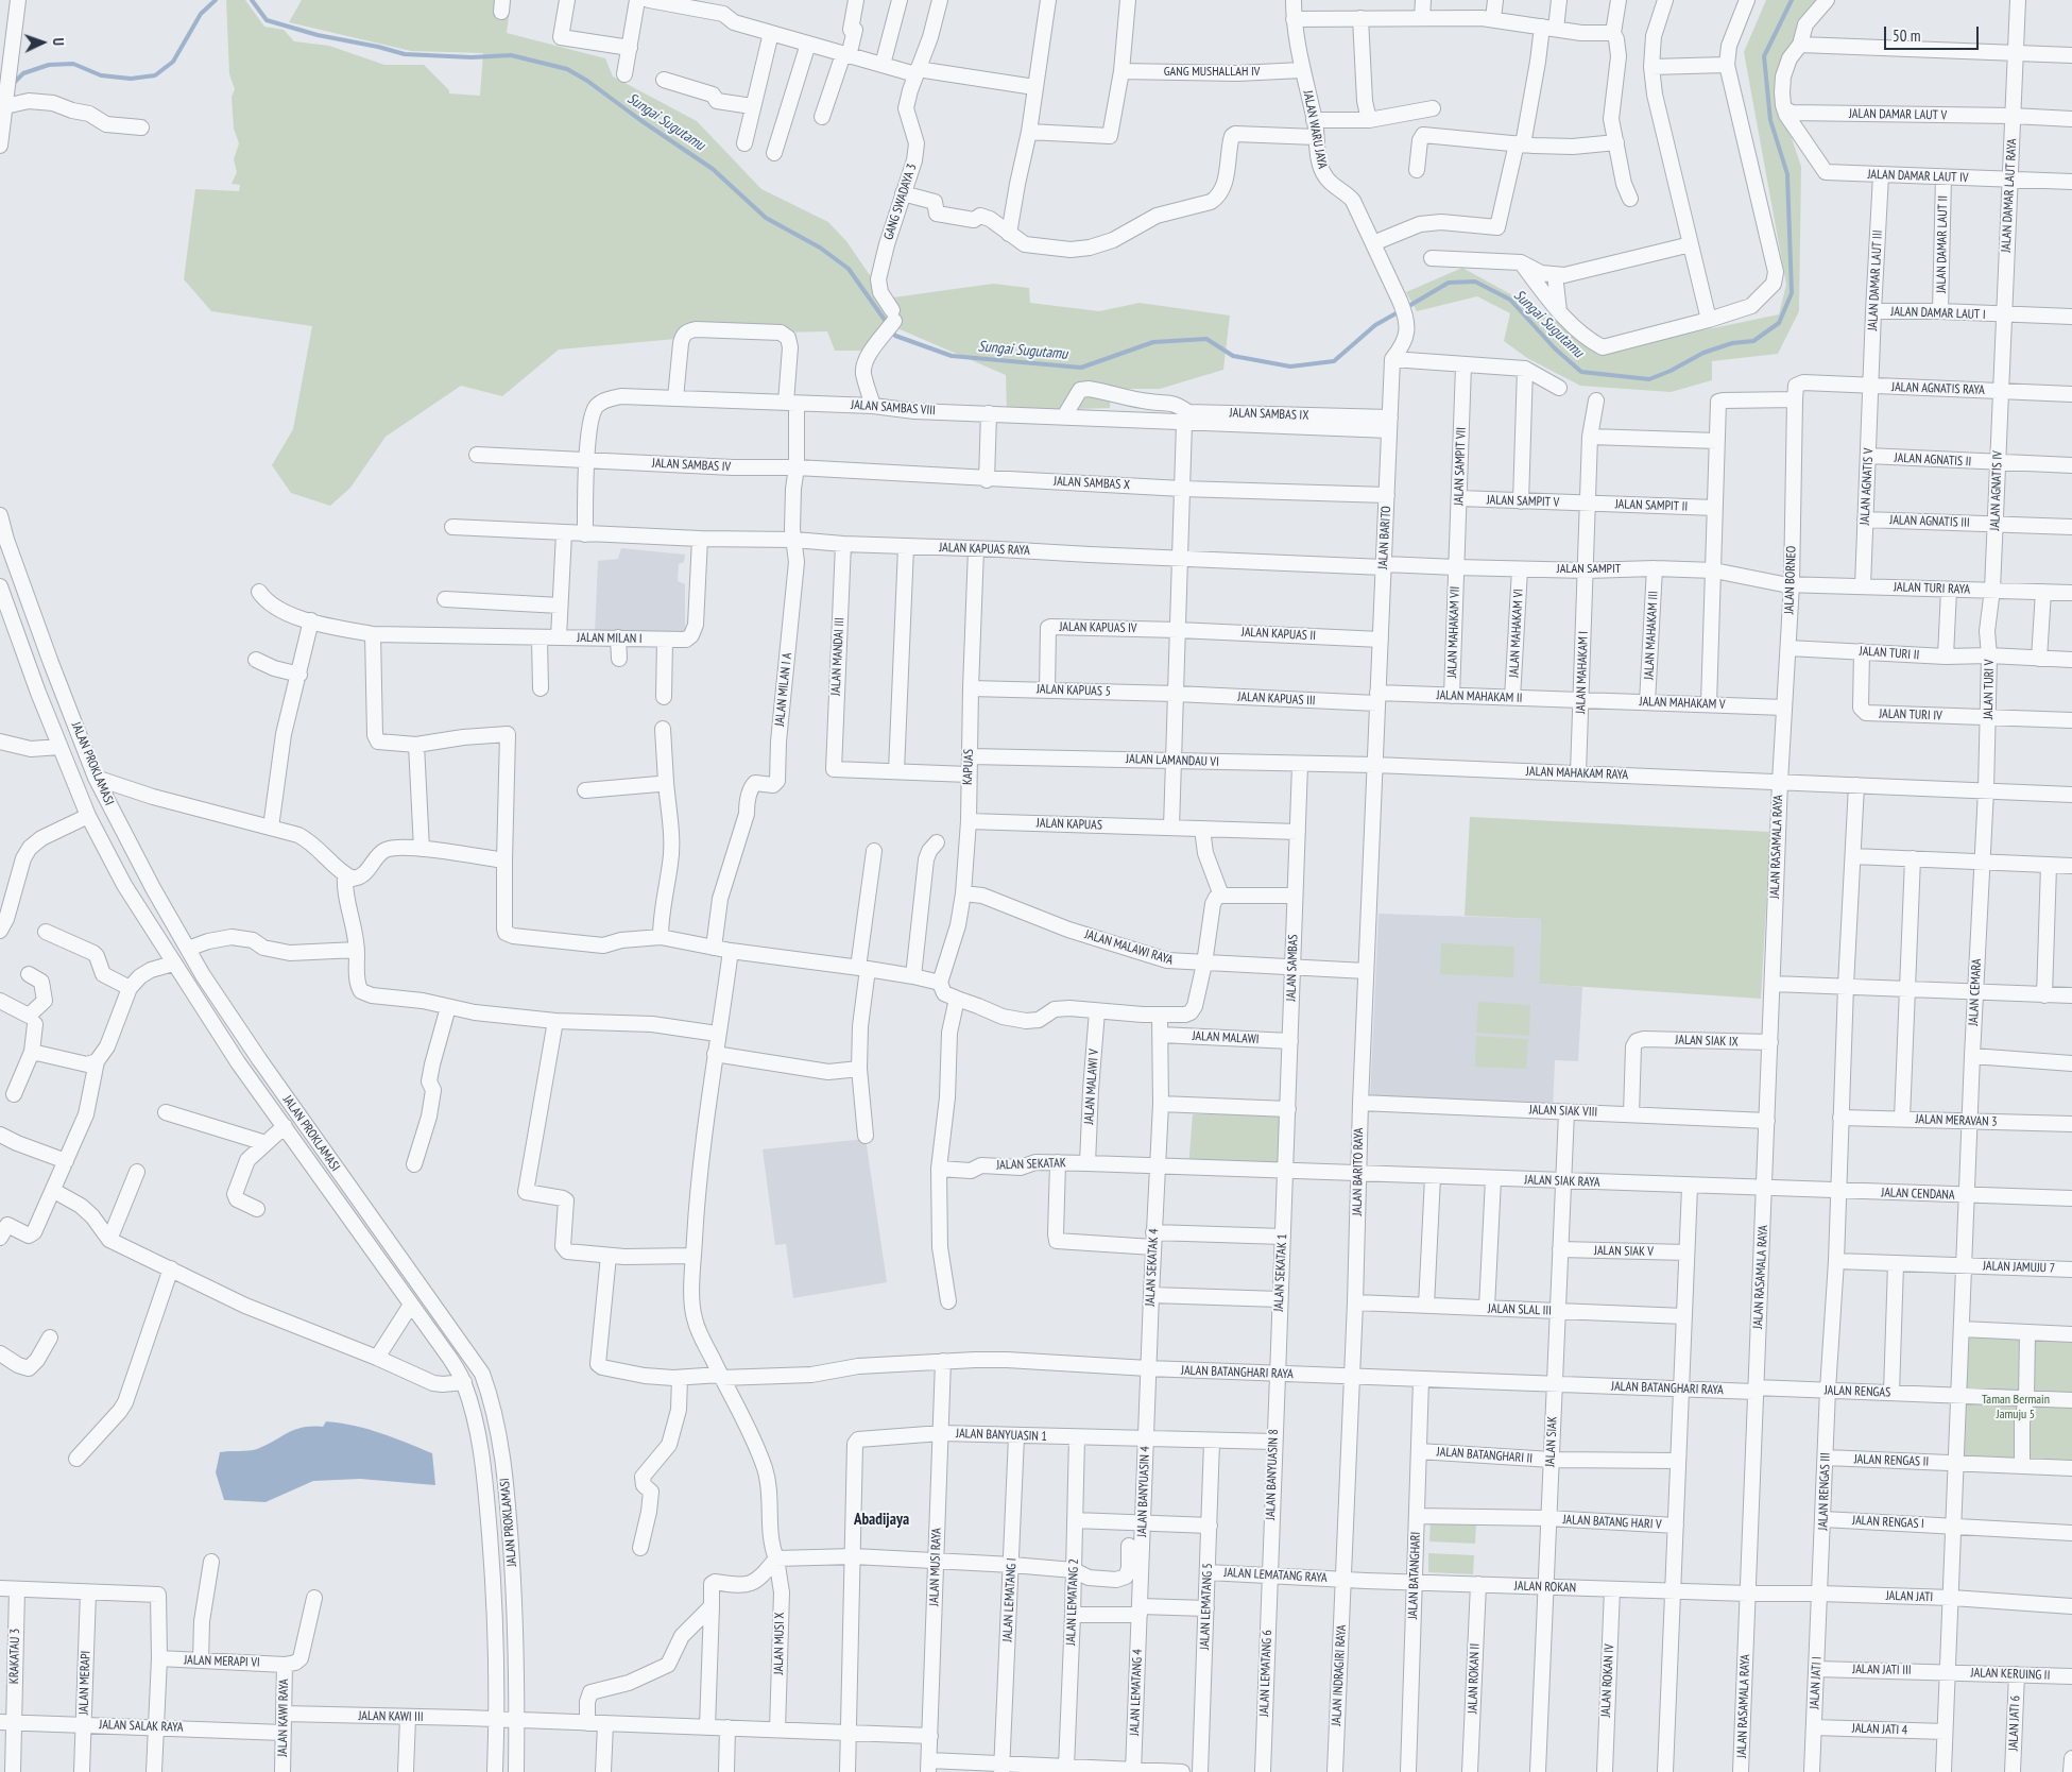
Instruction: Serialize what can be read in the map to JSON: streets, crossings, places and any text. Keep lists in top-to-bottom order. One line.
{"streets":{"street":["GANG MUSHALLAH IV","JALAN DAMAR LAUT V","JALAN WARU JAYA","JALAN DAMAR LAUT IV","JALAN DAMAR LAUT RAYA","GANG SWADAYA 3","JALAN DAMAR LAUT II","JALAN DAMAR LAUT III","JALAN DAMAR LAUT I","JALAN AGNATIS RAYA","JALAN SAMBAS VIII","JALAN SAMBAS IX","JALAN AGNATIS II","JALAN SAMBAS IV","JALAN SAMPIT VII","JALAN SAMBAS X","JALAN AGNATIS V","JALAN AGNATIS IV","JALAN SAMPIT V","JALAN SAMPIT II","JALAN AGNATIS III","JALAN BARITO","JALAN KAPUAS RAYA","JALAN SAMPIT","JALAN BORNEO","JALAN TURI RAYA","JALAN KAPUAS IV","JALAN MAHAKAM VII","JALAN MAHAKAM VI","JALAN KAPUAS II","JALAN MAHAKAM III","JALAN MILAN I","JALAN TURI II","JALAN MANDAI III","JALAN MAHAKAM I","JALAN MILAN I A","JALAN TURI V","JALAN KAPUAS 5","JALAN MAHAKAM II","JALAN KAPUAS III","JALAN MAHAKAM V","JALAN TURI IV","JALAN LAMANDAU VI","JALAN PROKLAMASI","KAPUAS","JALAN MAHAKAM RAYA","JALAN KAPUAS","JALAN RASAMALA RAYA","JALAN MALAWI RAYA","JALAN SAMBAS","JALAN CEMARA","JALAN MALAWI","JALAN SIAK IX","JALAN MALAWI V","JALAN SIAK VIII","JALAN MERAVAN 3","JALAN SEKATAK","JALAN BARITO RAYA","JALAN SIAK RAYA","JALAN CENDANA","JALAN SIAK V","JALAN SEKATAK 4","JALAN JAMUJU 7","JALAN SEKATAK 1","JALAN SLAL III","JALAN BATANGHARI RAYA","JALAN RENGAS","JALAN BANYUASIN 1","JALAN SIAK","JALAN BATANGHARI II","JALAN RENGAS II","JALAN BANYUASIN 8","JALAN BANYUASIN 4","JALAN RENGAS III","JALAN BATANG HARI V","JALAN RENGAS I","JALAN MUSI RAYA","JALAN LEMATANG RAYA","JALAN BATANGHARI","JALAN ROKAN","JALAN JATI","JALAN LEMATANG I","JALAN LEMATANG 2","JALAN LEMATANG 5","JALAN MUSI X","KRAKATAU 3","JALAN MERAPI VI","JALAN JATI III","JALAN LEMATANG 6","JALAN KERUING II","JALAN INDRAGIRI RAYA","JALAN ROKAN II","JALAN ROKAN IV","JALAN MERAPI","JALAN JATI I","JALAN LEMATANG 4","JALAN KAWI III","JALAN KAWI RAYA","JALAN JATI 6","JALAN SALAK RAYA","JALAN JATI 4"]},"crossings":[["GANG MUSHALLAH IV","JALAN WARU JAYA"],["JALAN DAMAR LAUT V","JALAN DAMAR LAUT IV"],["JALAN DAMAR LAUT V","JALAN DAMAR LAUT RAYA"],["JALAN WARU JAYA","JALAN BARITO"],["JALAN DAMAR LAUT IV","JALAN DAMAR LAUT RAYA"],["JALAN DAMAR LAUT IV","JALAN DAMAR LAUT II"],["JALAN DAMAR LAUT IV","JALAN DAMAR LAUT III"],["JALAN DAMAR LAUT RAYA","JALAN DAMAR LAUT I"],["JALAN DAMAR LAUT RAYA","JALAN AGNATIS RAYA"],["JALAN DAMAR LAUT RAYA","JALAN AGNATIS IV"],["GANG SWADAYA 3","JALAN SAMBAS VIII"],["JALAN DAMAR LAUT II","JALAN DAMAR LAUT I"],["JALAN DAMAR LAUT III","JALAN DAMAR LAUT I"],["JALAN DAMAR LAUT III","JALAN AGNATIS RAYA"],["JALAN DAMAR LAUT III","JALAN AGNATIS V"],["JALAN AGNATIS RAYA","JALAN AGNATIS V"],["JALAN AGNATIS RAYA","JALAN AGNATIS IV"],["JALAN AGNATIS RAYA","JALAN BORNEO"],["JALAN SAMBAS VIII","JALAN SAMBAS IX"],["JALAN SAMBAS VIII","JALAN SAMBAS IV"],["JALAN SAMBAS VIII","JALAN BARITO"],["JALAN SAMBAS IX","JALAN BARITO"],["JALAN AGNATIS II","JALAN AGNATIS V"],["JALAN AGNATIS II","JALAN AGNATIS IV"],["JALAN SAMBAS IV","JALAN SAMBAS X"],["JALAN SAMPIT VII","JALAN SAMPIT V"],["JALAN SAMPIT VII","JALAN SAMPIT"],["JALAN SAMPIT VII","JALAN MAHAKAM VII"],["JALAN SAMBAS X","JALAN BARITO"],["JALAN AGNATIS V","JALAN AGNATIS III"],["JALAN AGNATIS V","JALAN TURI RAYA"],["JALAN AGNATIS IV","JALAN AGNATIS III"],["JALAN AGNATIS IV","JALAN TURI RAYA"],["JALAN AGNATIS IV","JALAN TURI V"],["JALAN SAMPIT V","JALAN SAMPIT II"],["JALAN SAMPIT V","JALAN MAHAKAM I"],["JALAN SAMPIT II","JALAN MAHAKAM I"],["JALAN BARITO","JALAN KAPUAS RAYA"],["JALAN BARITO","JALAN SAMPIT"],["JALAN BARITO","JALAN KAPUAS II"],["JALAN BARITO","JALAN MAHAKAM II"],["JALAN BARITO","JALAN KAPUAS III"],["JALAN BARITO","JALAN LAMANDAU VI"],["JALAN BARITO","JALAN MAHAKAM RAYA"],["JALAN BARITO","JALAN BARITO RAYA"],["JALAN KAPUAS RAYA","JALAN SAMPIT"],["JALAN KAPUAS RAYA","JALAN MILAN I"],["JALAN KAPUAS RAYA","JALAN MANDAI III"],["JALAN KAPUAS RAYA","JALAN MILAN I A"],["JALAN KAPUAS RAYA","KAPUAS"],["JALAN SAMPIT","JALAN BORNEO"],["JALAN SAMPIT","JALAN TURI RAYA"],["JALAN SAMPIT","JALAN MAHAKAM VII"],["JALAN SAMPIT","JALAN MAHAKAM VI"],["JALAN SAMPIT","JALAN MAHAKAM III"],["JALAN SAMPIT","JALAN MAHAKAM I"],["JALAN BORNEO","JALAN TURI RAYA"],["JALAN BORNEO","JALAN TURI II"],["JALAN BORNEO","JALAN MAHAKAM V"],["JALAN BORNEO","JALAN MAHAKAM RAYA"],["JALAN BORNEO","JALAN RASAMALA RAYA"],["JALAN TURI RAYA","JALAN TURI V"],["JALAN KAPUAS IV","JALAN KAPUAS II"],["JALAN KAPUAS IV","JALAN KAPUAS 5"],["JALAN MAHAKAM VII","JALAN MAHAKAM II"],["JALAN MAHAKAM VI","JALAN MAHAKAM II"],["JALAN MAHAKAM III","JALAN MAHAKAM V"],["JALAN TURI II","JALAN TURI V"],["JALAN TURI II","JALAN TURI IV"],["JALAN MAHAKAM I","JALAN MAHAKAM II"],["JALAN MAHAKAM I","JALAN MAHAKAM V"],["JALAN MAHAKAM I","JALAN MAHAKAM RAYA"],["JALAN TURI V","JALAN TURI IV"],["JALAN TURI V","JALAN MAHAKAM RAYA"],["JALAN TURI V","JALAN CEMARA"],["JALAN KAPUAS 5","JALAN KAPUAS III"],["JALAN KAPUAS 5","KAPUAS"],["JALAN MAHAKAM II","JALAN KAPUAS III"],["JALAN MAHAKAM II","JALAN MAHAKAM V"],["JALAN LAMANDAU VI","KAPUAS"],["JALAN LAMANDAU VI","JALAN MAHAKAM RAYA"],["JALAN LAMANDAU VI","JALAN SAMBAS"],["JALAN LAMANDAU VI","JALAN BARITO RAYA"],["JALAN PROKLAMASI","JALAN KAWI III"],["KAPUAS","JALAN KAPUAS"],["KAPUAS","JALAN MALAWI RAYA"],["JALAN MAHAKAM RAYA","JALAN RASAMALA RAYA"],["JALAN MAHAKAM RAYA","JALAN CEMARA"],["JALAN MAHAKAM RAYA","JALAN BARITO RAYA"],["JALAN MAHAKAM RAYA","JALAN RENGAS III"],["JALAN KAPUAS","JALAN SAMBAS"],["JALAN RASAMALA RAYA","JALAN SIAK IX"],["JALAN RASAMALA RAYA","JALAN SIAK VIII"],["JALAN RASAMALA RAYA","JALAN SIAK RAYA"],["JALAN RASAMALA RAYA","JALAN CENDANA"],["JALAN RASAMALA RAYA","JALAN BATANGHARI RAYA"],["JALAN RASAMALA RAYA","JALAN RENGAS"],["JALAN RASAMALA RAYA","JALAN ROKAN"],["JALAN RASAMALA RAYA","JALAN JATI"],["JALAN MALAWI RAYA","JALAN SAMBAS"],["JALAN MALAWI RAYA","JALAN BARITO RAYA"],["JALAN SAMBAS","JALAN MALAWI"],["JALAN SAMBAS","JALAN SEKATAK"],["JALAN SAMBAS","JALAN SEKATAK 1"],["JALAN CEMARA","JALAN MERAVAN 3"],["JALAN CEMARA","JALAN CENDANA"],["JALAN CEMARA","JALAN JAMUJU 7"],["JALAN CEMARA","JALAN RENGAS"],["JALAN CEMARA","JALAN RENGAS II"],["JALAN CEMARA","JALAN RENGAS I"],["JALAN CEMARA","JALAN JATI"],["JALAN CEMARA","JALAN JATI III"],["JALAN CEMARA","JALAN KERUING II"],["JALAN CEMARA","JALAN JATI 4"],["JALAN SIAK IX","JALAN SIAK VIII"],["JALAN MALAWI V","JALAN SEKATAK"],["JALAN SIAK VIII","JALAN BARITO RAYA"],["JALAN SIAK VIII","JALAN SIAK"],["JALAN MERAVAN 3","JALAN RENGAS III"],["JALAN SEKATAK","JALAN BARITO RAYA"],["JALAN SEKATAK","JALAN SIAK RAYA"],["JALAN SEKATAK","JALAN SEKATAK 4"],["JALAN SEKATAK","JALAN SEKATAK 1"],["JALAN BARITO RAYA","JALAN SIAK RAYA"],["JALAN BARITO RAYA","JALAN SLAL III"],["JALAN BARITO RAYA","JALAN BATANGHARI RAYA"],["JALAN BARITO RAYA","JALAN LEMATANG RAYA"],["JALAN BARITO RAYA","JALAN ROKAN"],["JALAN BARITO RAYA","JALAN INDRAGIRI RAYA"],["JALAN SIAK RAYA","JALAN CENDANA"],["JALAN SIAK RAYA","JALAN SIAK"],["JALAN CENDANA","JALAN RENGAS III"],["JALAN SIAK V","JALAN SIAK"],["JALAN SEKATAK 4","JALAN BATANGHARI RAYA"],["JALAN SEKATAK 4","JALAN BANYUASIN 4"],["JALAN JAMUJU 7","JALAN RENGAS III"],["JALAN SEKATAK 1","JALAN BATANGHARI RAYA"],["JALAN SEKATAK 1","JALAN BANYUASIN 8"],["JALAN SLAL III","JALAN SIAK"],["JALAN BATANGHARI RAYA","JALAN RENGAS"],["JALAN BATANGHARI RAYA","JALAN SIAK"],["JALAN BATANGHARI RAYA","JALAN BANYUASIN 8"],["JALAN BATANGHARI RAYA","JALAN BANYUASIN 4"],["JALAN BATANGHARI RAYA","JALAN MUSI RAYA"],["JALAN BATANGHARI RAYA","JALAN BATANGHARI"],["JALAN BATANGHARI RAYA","JALAN MUSI X"],["JALAN RENGAS","JALAN RENGAS III"],["JALAN BANYUASIN 1","JALAN BANYUASIN 8"],["JALAN BANYUASIN 1","JALAN BANYUASIN 4"],["JALAN BANYUASIN 1","JALAN MUSI RAYA"],["JALAN BANYUASIN 1","JALAN LEMATANG I"],["JALAN BANYUASIN 1","JALAN LEMATANG 2"],["JALAN BANYUASIN 1","JALAN LEMATANG 5"],["JALAN SIAK","JALAN BATANGHARI II"],["JALAN SIAK","JALAN BATANG HARI V"],["JALAN SIAK","JALAN ROKAN"],["JALAN BATANGHARI II","JALAN BATANGHARI"],["JALAN RENGAS II","JALAN RENGAS III"],["JALAN BANYUASIN 8","JALAN LEMATANG RAYA"],["JALAN BANYUASIN 8","JALAN LEMATANG 6"],["JALAN BANYUASIN 4","JALAN LEMATANG 4"],["JALAN RENGAS III","JALAN RENGAS I"],["JALAN RENGAS III","JALAN JATI"],["JALAN RENGAS III","JALAN JATI I"],["JALAN BATANG HARI V","JALAN BATANGHARI"],["JALAN MUSI RAYA","JALAN KAWI III"],["JALAN LEMATANG RAYA","JALAN ROKAN"],["JALAN LEMATANG RAYA","JALAN LEMATANG 5"],["JALAN LEMATANG RAYA","JALAN LEMATANG 6"],["JALAN LEMATANG RAYA","JALAN INDRAGIRI RAYA"],["JALAN BATANGHARI","JALAN ROKAN"],["JALAN ROKAN","JALAN JATI"],["JALAN ROKAN","JALAN INDRAGIRI RAYA"],["JALAN ROKAN","JALAN ROKAN II"],["JALAN ROKAN","JALAN ROKAN IV"],["JALAN JATI","JALAN JATI I"],["JALAN MUSI X","JALAN KAWI III"],["KRAKATAU 3","JALAN SALAK RAYA"],["JALAN MERAPI VI","JALAN KAWI RAYA"],["JALAN JATI III","JALAN KERUING II"],["JALAN JATI III","JALAN JATI I"],["JALAN KERUING II","JALAN JATI 6"],["JALAN MERAPI","JALAN SALAK RAYA"],["JALAN JATI I","JALAN JATI 4"],["JALAN KAWI III","JALAN KAWI RAYA"],["JALAN KAWI RAYA","JALAN SALAK RAYA"]],"districts":["Abadijaya"],"water":["Sungai Sugutamu"],"parks":["Taman Bermain Jamuju 5"],"scale_bar":"50 m","north":"right"}
